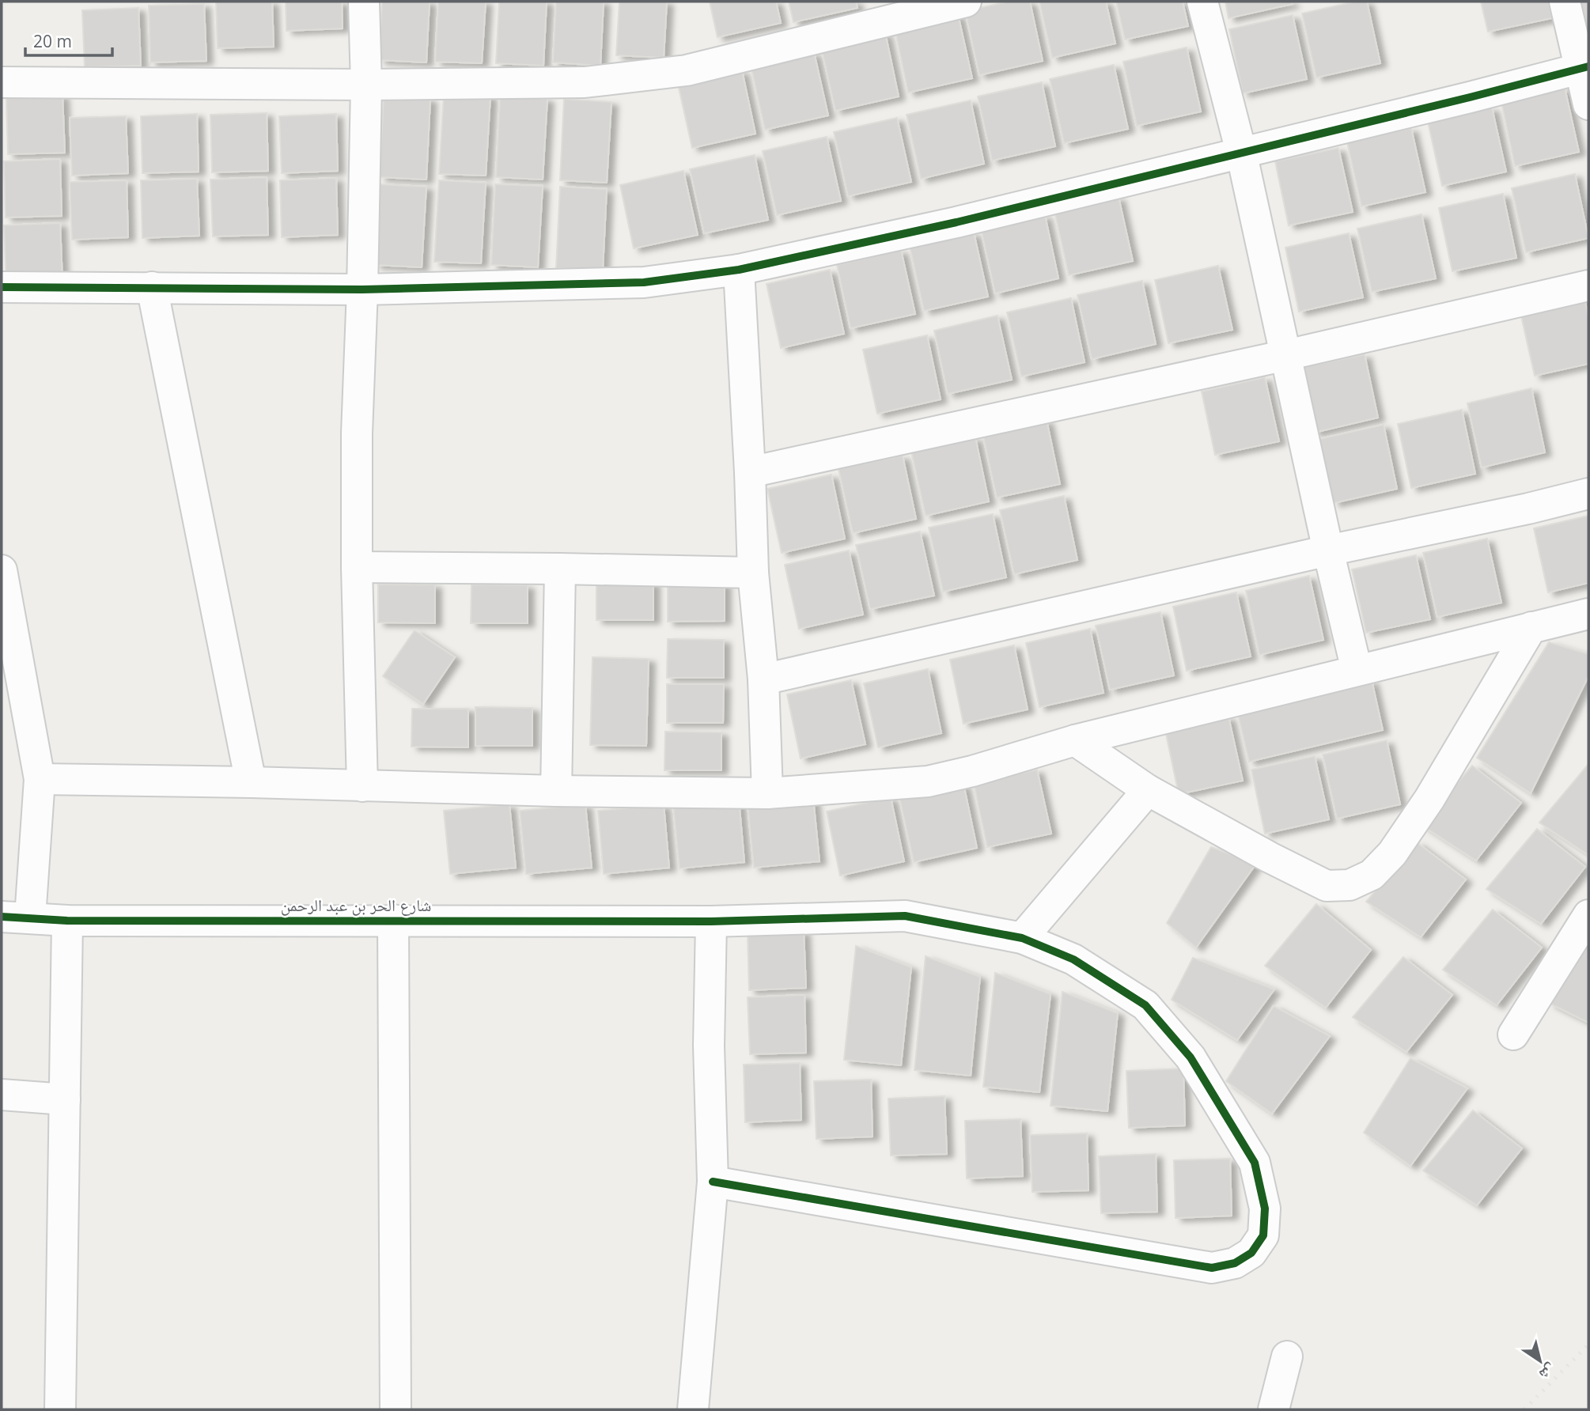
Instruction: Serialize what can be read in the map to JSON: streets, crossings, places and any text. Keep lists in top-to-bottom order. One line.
{"streets":{"street":["شارع الحر بن عبد الرحمن"]},"scale_bar":"20 m","north":"bottom right"}
